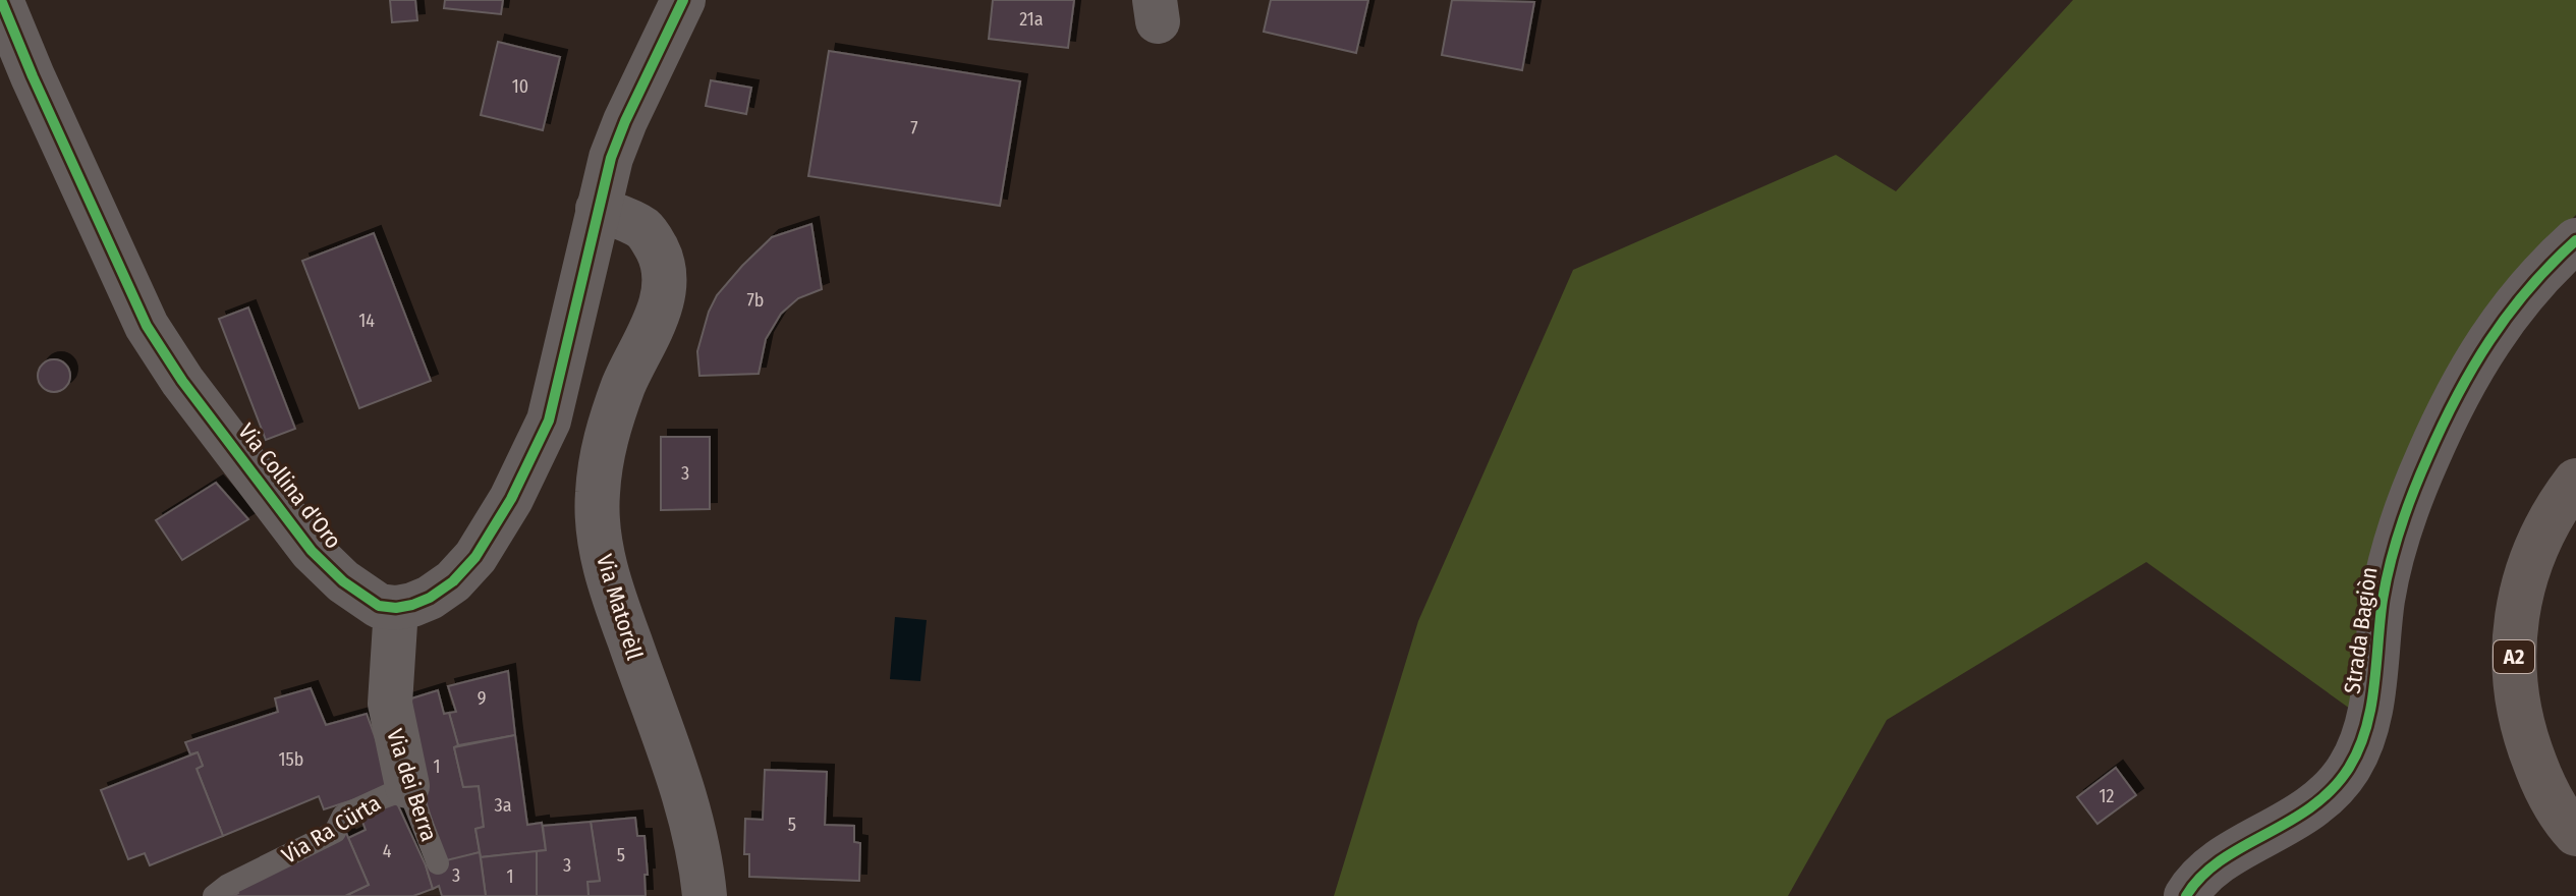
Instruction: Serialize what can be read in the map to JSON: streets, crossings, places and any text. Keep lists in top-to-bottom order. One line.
{"streets":{"highway":["A2"],"street":["Via Collina d'Oro","Via Matorèll","Strada Bagiòn","Via dei Berra"],"lane":["Via Ra Cürta"]},"crossings":[["Via Collina d'Oro","Via dei Berra"],["Via dei Berra","Via Ra Cürta"]],"house_numbers":["21a","10","7","7b","14","3","9","15b","1","12","3a","5","4","5","3","3","1"]}
